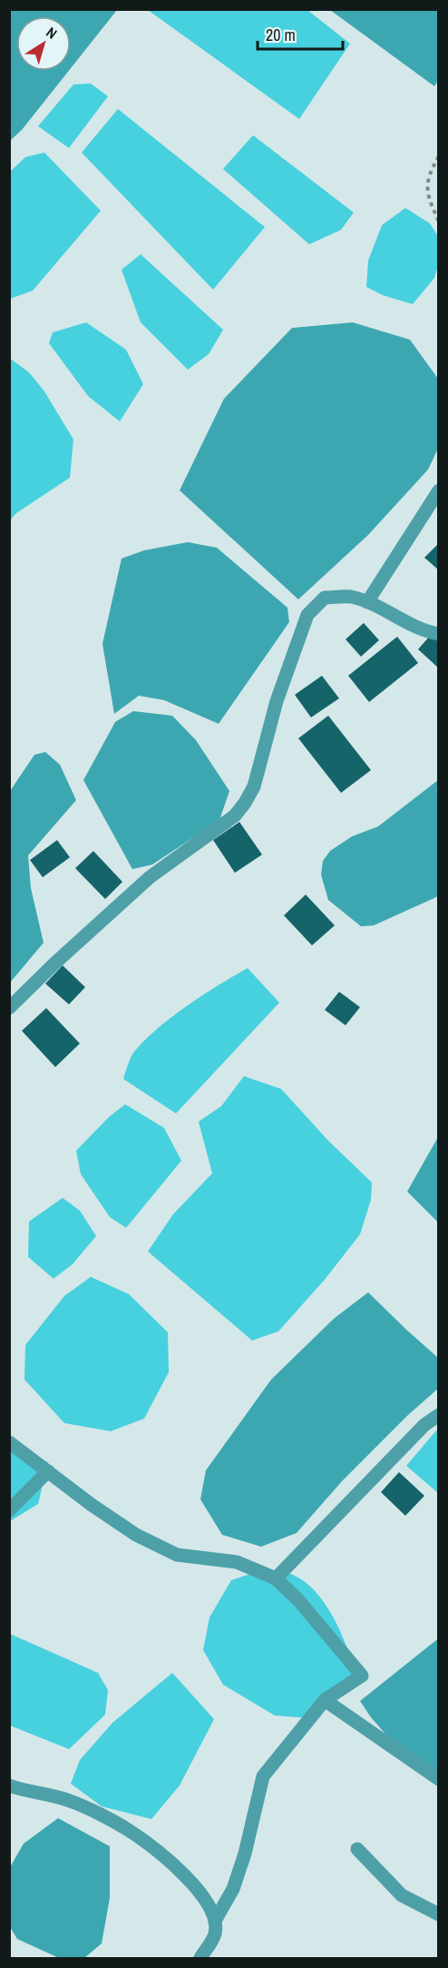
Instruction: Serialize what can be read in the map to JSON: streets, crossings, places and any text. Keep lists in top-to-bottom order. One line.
{"scale_bar":"20 m","north":"top right"}
